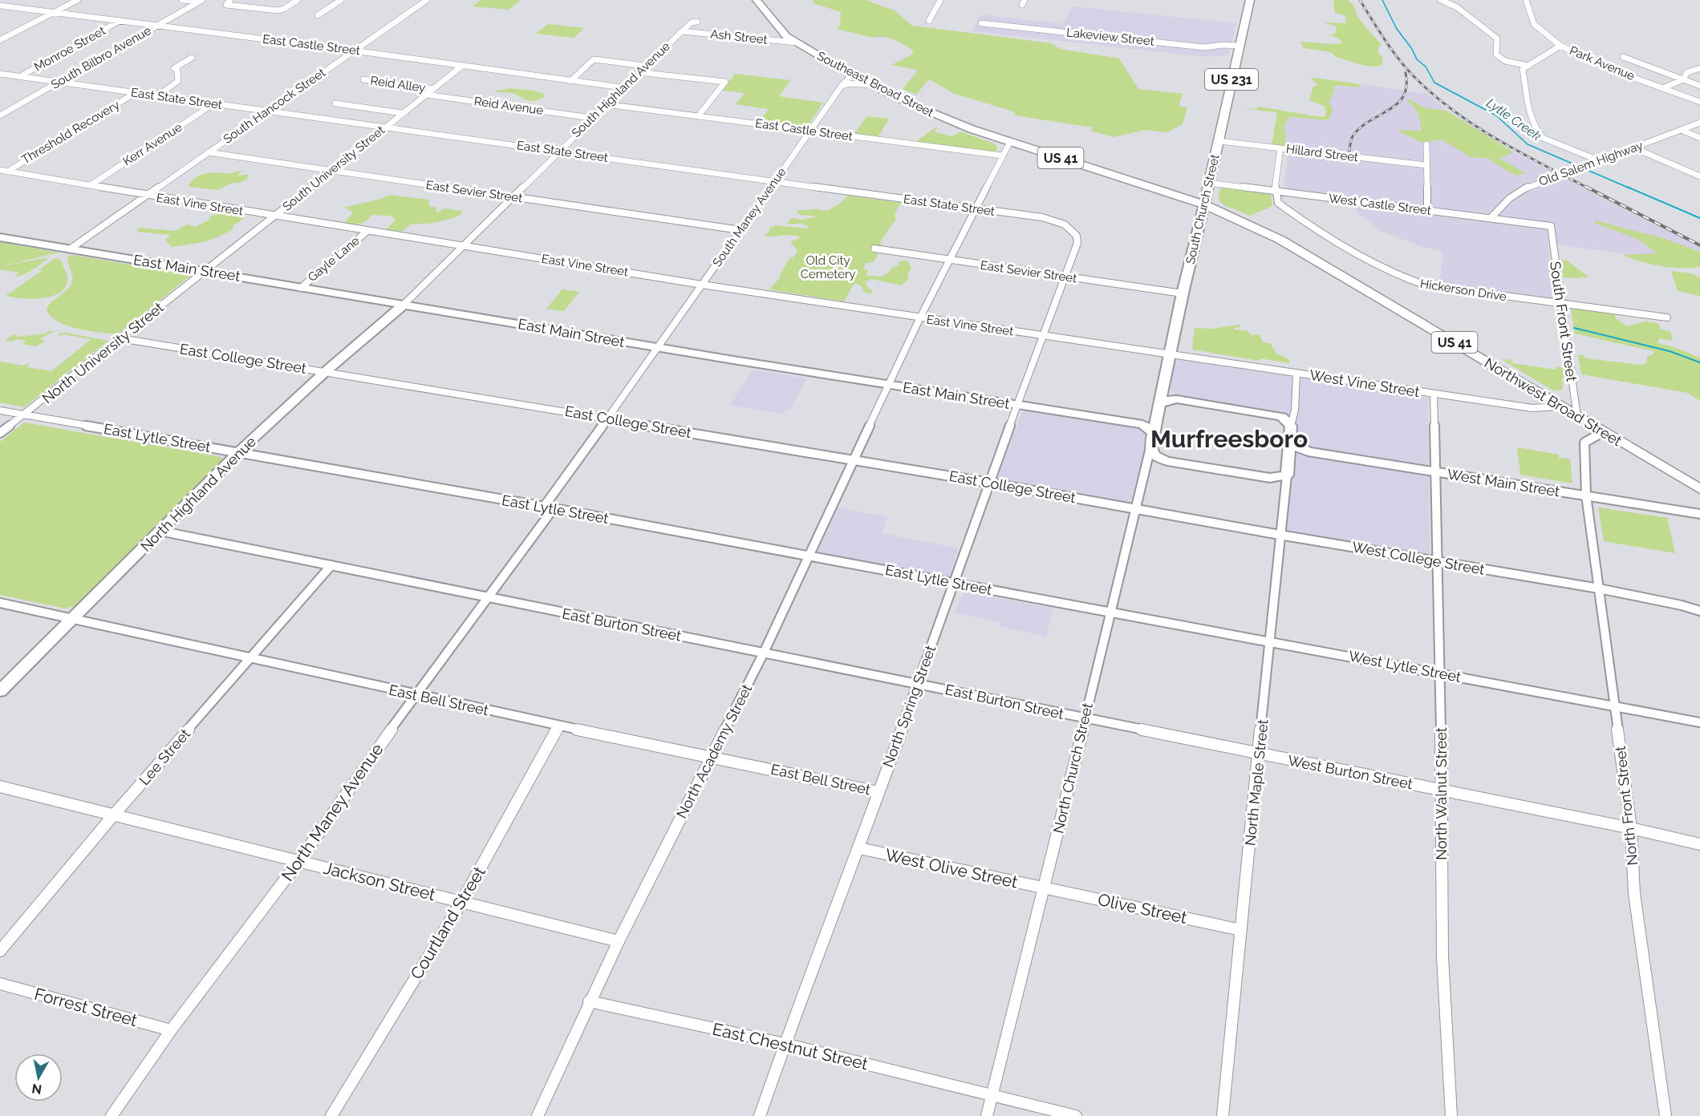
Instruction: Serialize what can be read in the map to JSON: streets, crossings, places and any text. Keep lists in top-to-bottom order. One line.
{"streets":{"main road":["US 231","Southeast Broad Street","US 41","South Church Street","Northwest Broad Street"],"street":["Ash Street","Lakeview Street","East Castle Street","Monroe Street","South Bilbro Avenue","Park Avenue","Reid Alley","South Highland Avenue","East State Street","South Hancock Street","Reid Avenue","Threshold Recovery","Kerr Avenue","Hillard Street","Old Salem Highway","South University Street","East Sevier Street","East Vine Street","West Castle Street","South Maney Avenue","Gayle Lane","East Main Street","Hickerson Drive","South Front Street","North University Street","East College Street","West Vine Street","East Lytle Street","West Main Street","North Highland Avenue","West College Street","East Burton Street","West Lytle Street","East Bell Street","North Spring Street","North Academy Street","Lee Street","North Church Street","West Burton Street","North Maple Street","North Walnut Street","North Front Street","North Maney Avenue","West Olive Street","Jackson Street","Olive Street","Courtland Street","Forrest Street","East Chestnut Street"]},"crossings":[["Ash Street","Southeast Broad Street"],["Ash Street","South Highland Avenue"],["Lakeview Street","South Church Street"],["East Castle Street","Monroe Street"],["East Castle Street","South Bilbro Avenue"],["East Castle Street","South Highland Avenue"],["East Castle Street","South Hancock Street"],["East Castle Street","South University Street"],["East Castle Street","South Maney Avenue"],["East Castle Street","North Academy Street"],["Monroe Street","East State Street"],["South Bilbro Avenue","East State Street"],["Reid Alley","South University Street"],["Southeast Broad Street","South Church Street"],["Southeast Broad Street","South Maney Avenue"],["Southeast Broad Street","Northwest Broad Street"],["Southeast Broad Street","North Academy Street"],["South Highland Avenue","East State Street"],["South Highland Avenue","Reid Avenue"],["South Highland Avenue","East Sevier Street"],["South Highland Avenue","East Vine Street"],["South Highland Avenue","East Main Street"],["South Highland Avenue","North Highland Avenue"],["East State Street","South Hancock Street"],["East State Street","Threshold Recovery"],["East State Street","Kerr Avenue"],["East State Street","South University Street"],["East State Street","East Sevier Street"],["East State Street","East Vine Street"],["East State Street","South Maney Avenue"],["East State Street","North Spring Street"],["East State Street","North Academy Street"],["South Hancock Street","East Sevier Street"],["South Hancock Street","East Vine Street"],["South Hancock Street","East Main Street"],["Reid Avenue","South University Street"],["Threshold Recovery","East Vine Street"],["Kerr Avenue","East Vine Street"],["Hillard Street","South Church Street"],["Old Salem Highway","West Castle Street"],["South University Street","East Sevier Street"],["South University Street","East Vine Street"],["South University Street","East Main Street"],["South University Street","North University Street"],["East Sevier Street","South Church Street"],["East Sevier Street","South Maney Avenue"],["East Sevier Street","North Academy Street"],["East Vine Street","South Church Street"],["East Vine Street","South Maney Avenue"],["East Vine Street","Gayle Lane"],["East Vine Street","West Vine Street"],["East Vine Street","North Spring Street"],["East Vine Street","North Academy Street"],["West Castle Street","South Church Street"],["West Castle Street","Hickerson Drive"],["West Castle Street","South Front Street"],["South Church Street","East Main Street"],["South Church Street","West Vine Street"],["South Church Street","Northwest Broad Street"],["South Church Street","North Church Street"],["South Maney Avenue","East Main Street"],["South Maney Avenue","North Maney Avenue"],["Gayle Lane","East Main Street"],["East Main Street","North University Street"],["East Main Street","North Highland Avenue"],["East Main Street","North Spring Street"],["East Main Street","North Academy Street"],["East Main Street","North Church Street"],["East Main Street","North Maple Street"],["East Main Street","North Maney Avenue"],["Hickerson Drive","South Front Street"],["South Front Street","Northwest Broad Street"],["North University Street","East College Street"],["North University Street","East Lytle Street"],["East College Street","North Highland Avenue"],["East College Street","West College Street"],["East College Street","North Spring Street"],["East College Street","North Academy Street"],["East College Street","North Church Street"],["East College Street","North Maney Avenue"],["West Vine Street","Northwest Broad Street"],["West Vine Street","North Walnut Street"],["East Lytle Street","North Highland Avenue"],["East Lytle Street","West Lytle Street"],["East Lytle Street","North Spring Street"],["East Lytle Street","North Academy Street"],["East Lytle Street","North Church Street"],["East Lytle Street","North Maney Avenue"],["West Main Street","North Maple Street"],["West Main Street","North Walnut Street"],["West Main Street","North Front Street"],["North Highland Avenue","East Burton Street"],["North Highland Avenue","East Bell Street"],["West College Street","North Church Street"],["West College Street","North Maple Street"],["West College Street","North Walnut Street"],["West College Street","North Front Street"],["East Burton Street","North Spring Street"],["East Burton Street","North Academy Street"],["East Burton Street","Lee Street"],["East Burton Street","North Church Street"],["East Burton Street","West Burton Street"],["East Burton Street","North Maney Avenue"],["West Lytle Street","North Church Street"],["West Lytle Street","North Maple Street"],["West Lytle Street","North Walnut Street"],["West Lytle Street","North Front Street"],["East Bell Street","North Spring Street"],["East Bell Street","North Academy Street"],["East Bell Street","Lee Street"],["East Bell Street","North Maney Avenue"],["East Bell Street","Courtland Street"],["North Spring Street","West Olive Street"],["North Spring Street","East Chestnut Street"],["North Academy Street","Jackson Street"],["North Academy Street","East Chestnut Street"],["Lee Street","Jackson Street"],["North Church Street","West Burton Street"],["North Church Street","West Olive Street"],["North Church Street","Olive Street"],["North Church Street","East Chestnut Street"],["West Burton Street","North Maple Street"],["West Burton Street","North Walnut Street"],["West Burton Street","North Front Street"],["North Maple Street","Olive Street"],["North Maney Avenue","Jackson Street"],["North Maney Avenue","Forrest Street"],["West Olive Street","Olive Street"],["Jackson Street","Courtland Street"]],"districts":["Murfreesboro"],"water":["Lytle Creek"],"parks":["Old City Cemetery"],"north":"bottom"}
